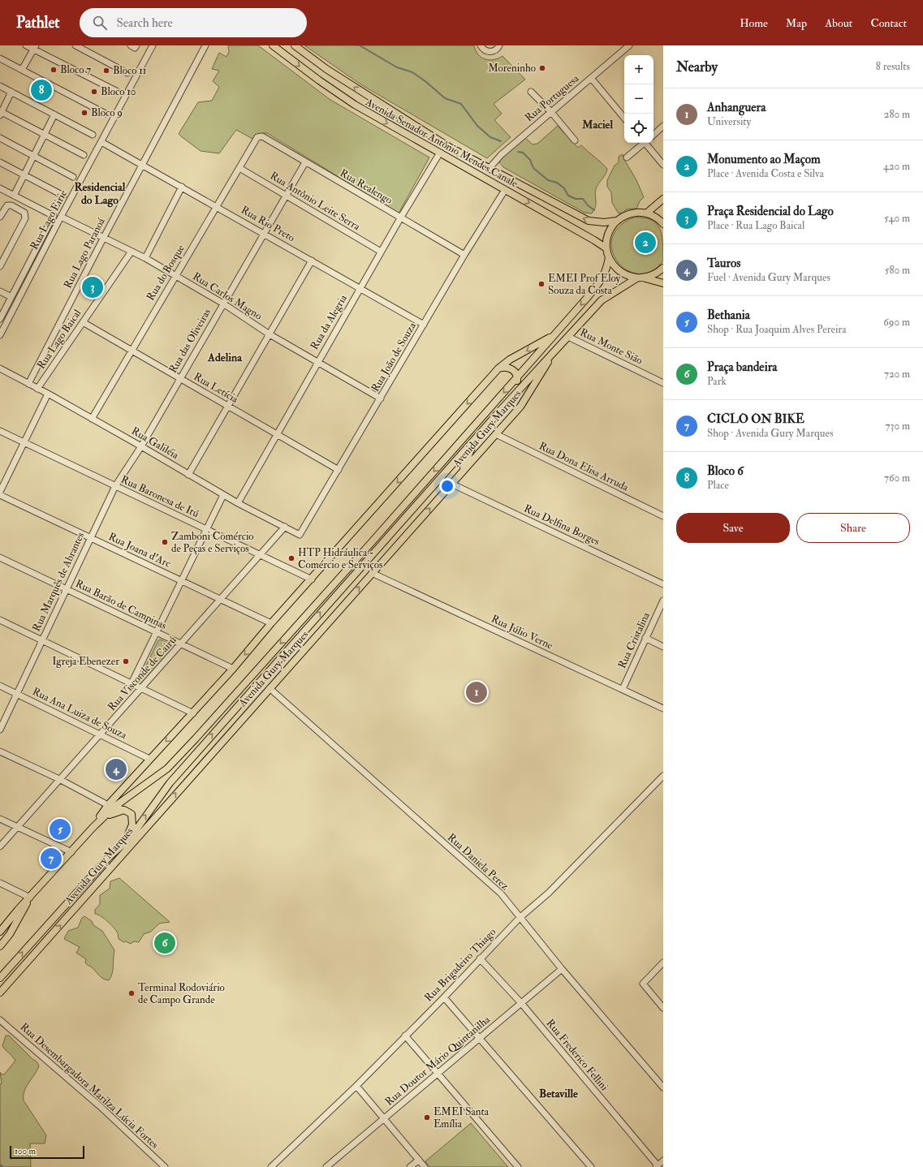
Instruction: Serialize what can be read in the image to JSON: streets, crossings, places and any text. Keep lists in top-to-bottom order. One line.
{"streets":{"main road":["Avenida Senador Antônio Mendes Canale","Avenida Gury Marques"],"street":["Rua Portuguesa","Rua Realengo","Rua Antônio Leite Serra","Rua Lago Eirie","Rua Rio Preto","Rua Lago Paranoá","Rua do Bosque","Rua Carlos Magno","Rua da Alegria","Rua Lago Baical","Rua das Oliveiras","Rua Monte Sião","Rua João de Souza","Rua Letícia","Rua Galiléia","Rua Dona Elisa Arruda","Rua Baronesa de Itú","Rua Delfina Borges","Rua Joana d'Arc","Rua Marquês de Abrantes","Rua Barão de Campinas","Rua Júlio Verne","Rua Cristalina","Rua Visconde de Cairú","Rua Ana Luiza de Souza","Rua Daniela Perez","Rua Brigadeiro Thiago","Rua Frederico Fellini","Rua Doutor Mário Quintanilha","Rua Desembargadora Marilza Lúcia Fortes"]},"crossings":[["Rua Portuguesa","Avenida Senador Antônio Mendes Canale"],["Avenida Senador Antônio Mendes Canale","Rua da Alegria"],["Avenida Senador Antônio Mendes Canale","Rua João de Souza"],["Rua Realengo","Rua do Bosque"],["Rua Realengo","Rua da Alegria"],["Rua Realengo","Rua das Oliveiras"],["Rua Realengo","Rua João de Souza"],["Rua Antônio Leite Serra","Rua do Bosque"],["Rua Antônio Leite Serra","Rua da Alegria"],["Rua Antônio Leite Serra","Rua das Oliveiras"],["Rua Lago Eirie","Rua Rio Preto"],["Rua Lago Eirie","Rua Carlos Magno"],["Rua Rio Preto","Rua Lago Paranoá"],["Rua Rio Preto","Rua do Bosque"],["Rua Rio Preto","Rua da Alegria"],["Rua Rio Preto","Rua das Oliveiras"],["Rua Rio Preto","Rua João de Souza"],["Rua Lago Paranoá","Rua Carlos Magno"],["Rua Lago Paranoá","Rua Galiléia"],["Rua do Bosque","Rua Carlos Magno"],["Rua do Bosque","Rua Letícia"],["Rua do Bosque","Rua Galiléia"],["Rua Carlos Magno","Rua da Alegria"],["Rua Carlos Magno","Rua Lago Baical"],["Rua Carlos Magno","Rua das Oliveiras"],["Rua Carlos Magno","Rua João de Souza"],["Rua da Alegria","Rua Letícia"],["Rua da Alegria","Rua Galiléia"],["Rua Lago Baical","Rua Letícia"],["Rua Lago Baical","Rua Galiléia"],["Rua das Oliveiras","Rua Letícia"],["Rua das Oliveiras","Rua Galiléia"],["Rua das Oliveiras","Rua Marquês de Abrantes"],["Rua Monte Sião","Avenida Gury Marques"],["Rua João de Souza","Rua Letícia"],["Rua João de Souza","Rua Galiléia"],["Avenida Gury Marques","Rua Dona Elisa Arruda"],["Avenida Gury Marques","Rua Baronesa de Itú"],["Avenida Gury Marques","Rua Delfina Borges"],["Avenida Gury Marques","Rua Joana d'Arc"],["Avenida Gury Marques","Rua Barão de Campinas"],["Avenida Gury Marques","Rua Júlio Verne"],["Avenida Gury Marques","Rua Ana Luiza de Souza"],["Avenida Gury Marques","Rua Daniela Perez"],["Rua Galiléia","Rua Marquês de Abrantes"],["Rua Galiléia","Rua Visconde de Cairú"],["Rua Baronesa de Itú","Rua Marquês de Abrantes"],["Rua Baronesa de Itú","Rua Visconde de Cairú"],["Rua Joana d'Arc","Rua Marquês de Abrantes"],["Rua Joana d'Arc","Rua Visconde de Cairú"],["Rua Marquês de Abrantes","Rua Barão de Campinas"],["Rua Marquês de Abrantes","Rua Ana Luiza de Souza"],["Rua Barão de Campinas","Rua Visconde de Cairú"],["Rua Júlio Verne","Rua Cristalina"],["Rua Visconde de Cairú","Rua Ana Luiza de Souza"],["Rua Daniela Perez","Rua Brigadeiro Thiago"],["Rua Daniela Perez","Rua Doutor Mário Quintanilha"],["Rua Brigadeiro Thiago","Rua Frederico Fellini"],["Rua Frederico Fellini","Rua Doutor Mário Quintanilha"]],"districts":["Maciel","Residencial do Lago","Adelina","Betaville"],"places":["Moreninho","Bloco 7","Bloco 11","Bloco 10","Bloco 9","EMEI Prof Eloy Souza da Costa","Zamboni Comércio de Peças e Serviços","HTP Hidráulica - Comércio e Serviços","Igreja Ebenezer","Terminal Rodoviário de Campo Grande","EMEI Santa Emília"],"scale_bar":"100 m","page":{"header":"Pathlet","search":"Search here","nav":["Home","Map","About","Contact"],"heading":["Nearby","8 results"],"map_buttons":["+","−"],"pins":["8","2","3","1","4","5","7","6"],"list":[{"mark":"1","name":"Anhanguera","note":"University","value":"280 m"},{"mark":"2","name":"Monumento ao Maçom","note":"Place · Avenida Costa e Silva","value":"420 m"},{"mark":"3","name":"Praça Residencial do Lago","note":"Place · Rua Lago Baical","value":"540 m"},{"mark":"4","name":"Tauros","note":"Fuel · Avenida Gury Marques","value":"580 m"},{"mark":"5","name":"Bethania","note":"Shop · Rua Joaquim Alves Pereira","value":"690 m"},{"mark":"6","name":"Praça bandeira","note":"Park","value":"720 m"},{"mark":"7","name":"CICLO ON BIKE","note":"Shop · Avenida Gury Marques","value":"730 m"},{"mark":"8","name":"Bloco 6","note":"Place","value":"760 m"}],"buttons":["Save","Share"],"scale":"100 m"}}
